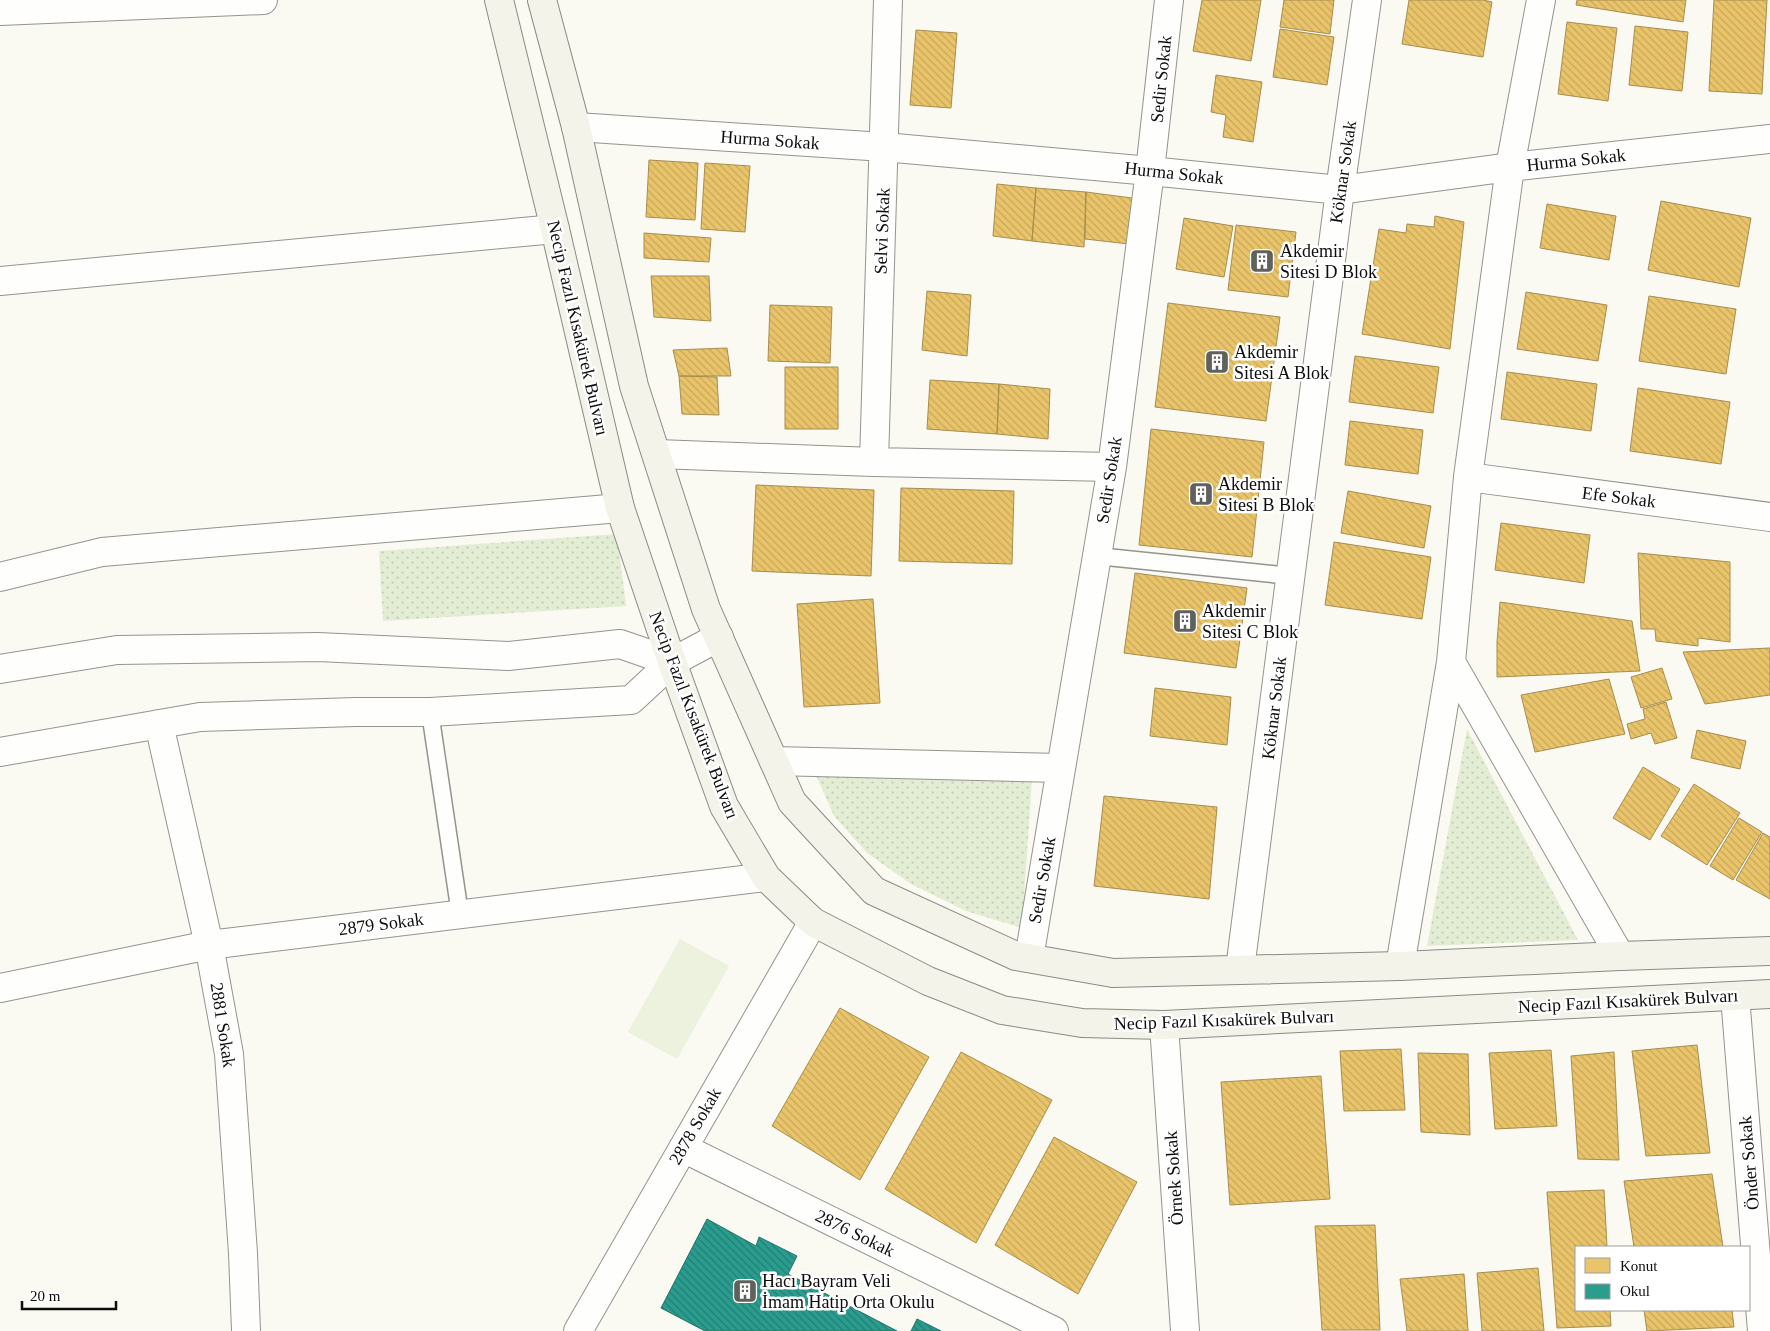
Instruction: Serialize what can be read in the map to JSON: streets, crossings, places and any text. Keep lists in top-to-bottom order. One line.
{"streets":{"main road":["Necip Fazıl Kısakürek Bulvarı"],"street":["Sedir Sokak","Hurma Sokak","Köknar Sokak","Selvi Sokak","Efe Sokak","2879 Sokak","2881 Sokak","2878 Sokak","Önder Sokak","Örnek Sokak","2876 Sokak"]},"crossings":[["Sedir Sokak","Hurma Sokak"],["Hurma Sokak","Köknar Sokak"],["Hurma Sokak","Selvi Sokak"],["Necip Fazıl Kısakürek Bulvarı","2879 Sokak"],["Necip Fazıl Kısakürek Bulvarı","2878 Sokak"],["Necip Fazıl Kısakürek Bulvarı","Önder Sokak"],["Necip Fazıl Kısakürek Bulvarı","Örnek Sokak"],["2879 Sokak","2881 Sokak"],["2878 Sokak","2876 Sokak"]],"places":{"building":["Akdemir Sitesi D Blok","Akdemir Sitesi A Blok","Akdemir Sitesi B Blok","Akdemir Sitesi C Blok","Hacı Bayram Veli İmam Hatip Orta Okulu"]},"legend":["Konut","Okul"],"scale_bar":"20 m"}
